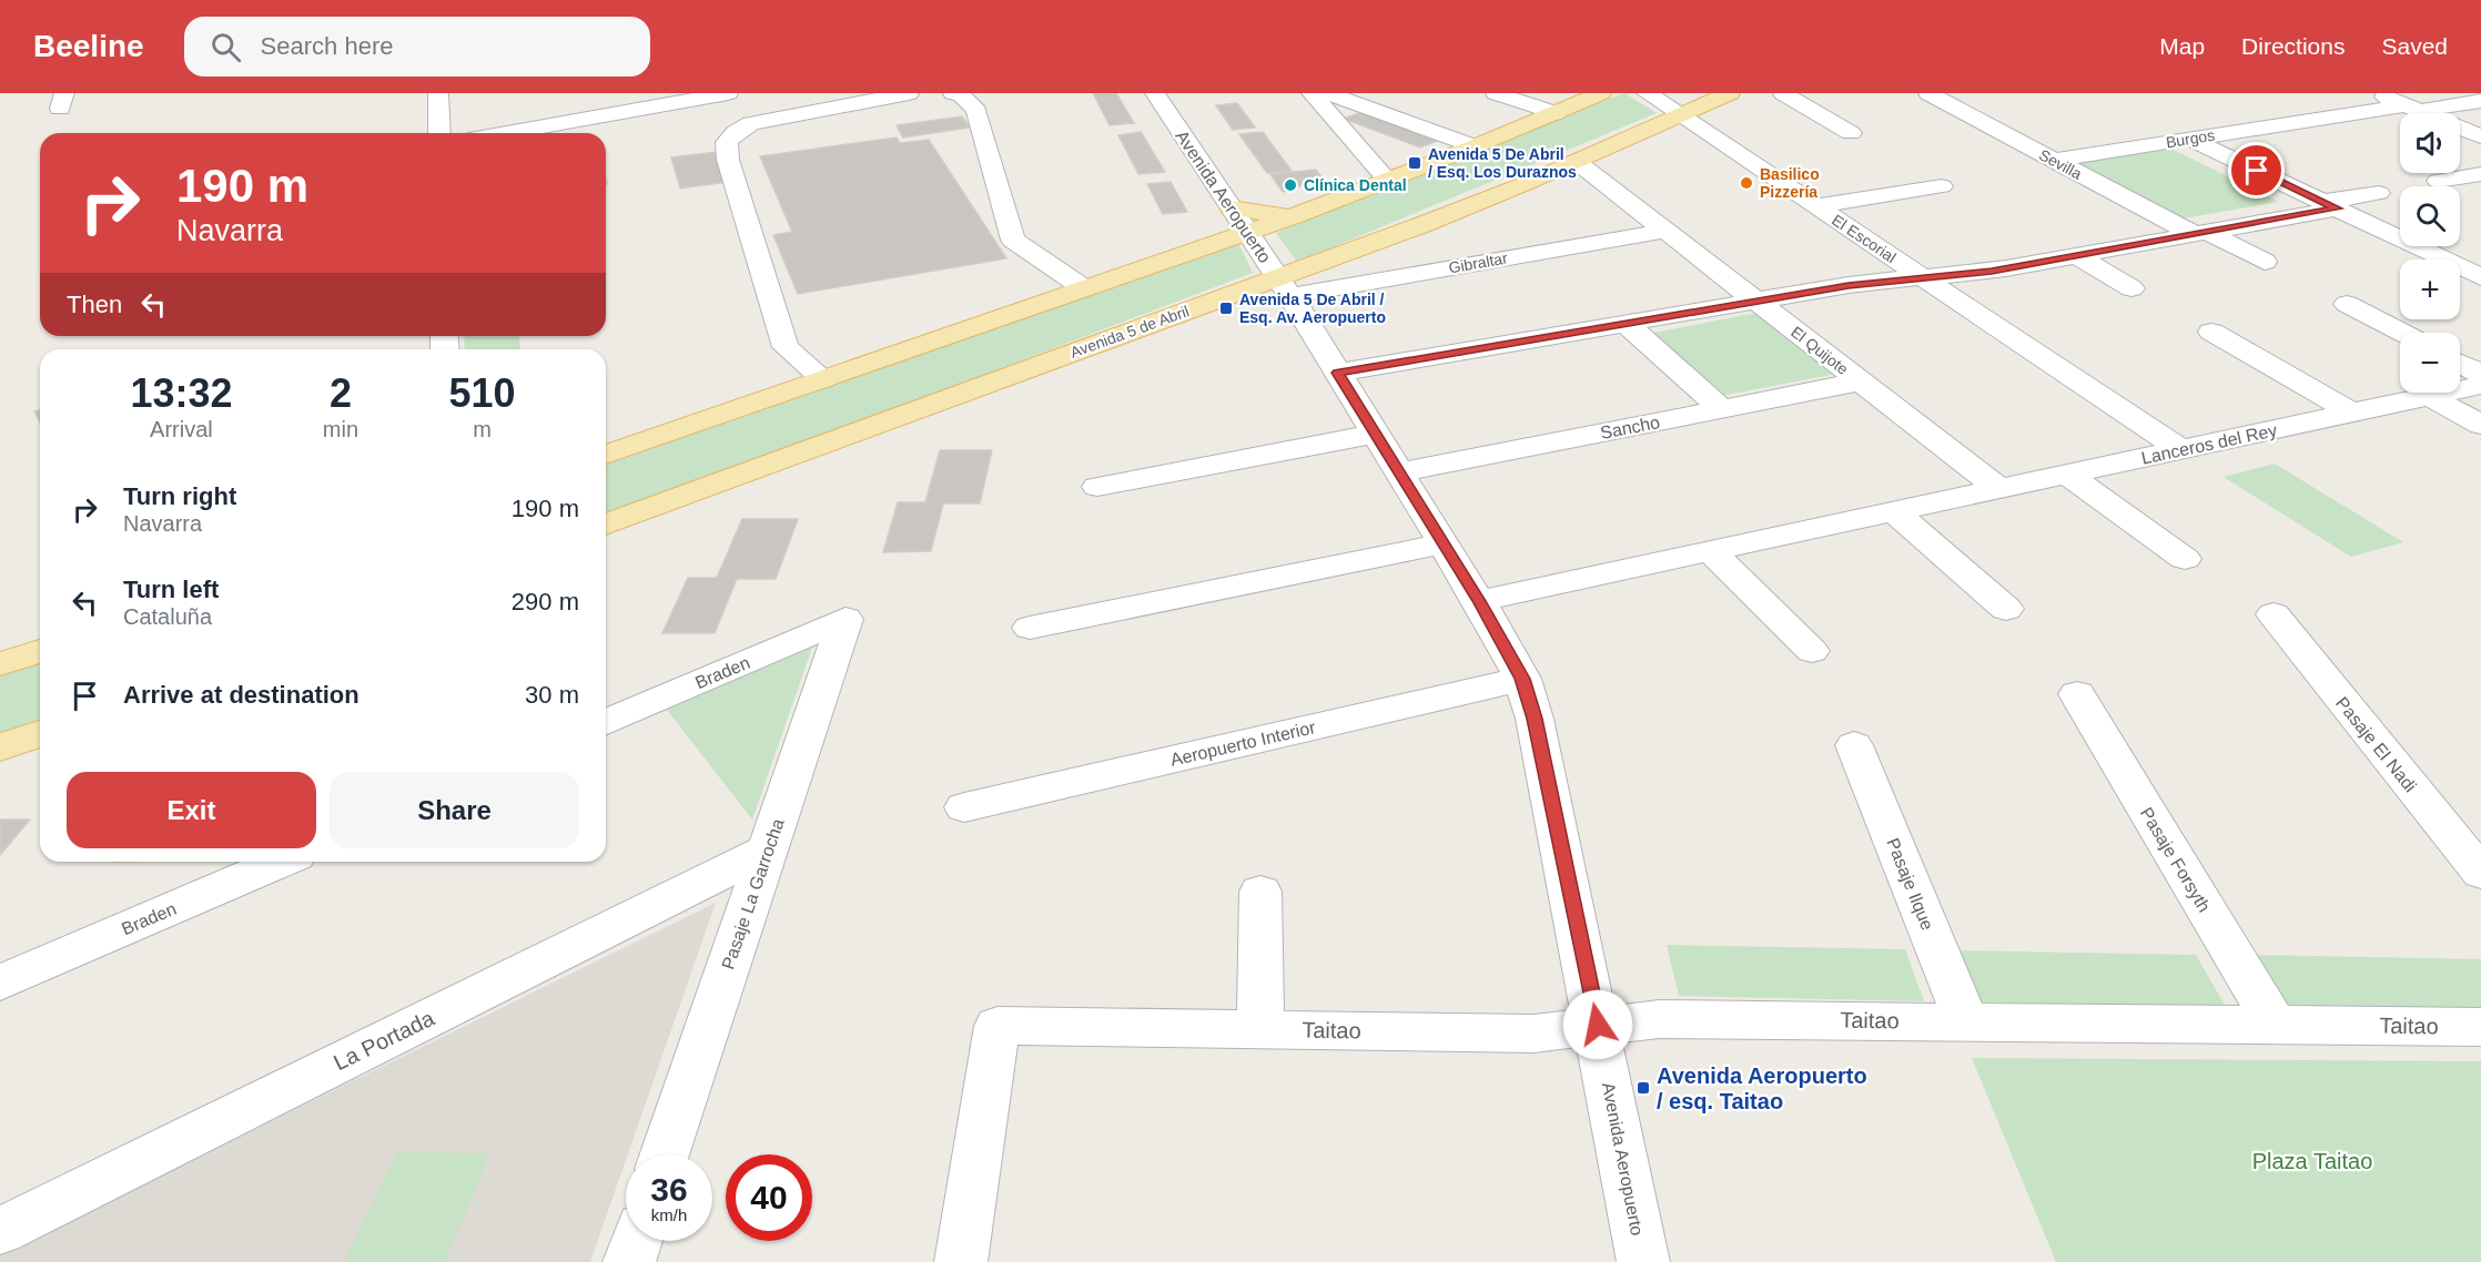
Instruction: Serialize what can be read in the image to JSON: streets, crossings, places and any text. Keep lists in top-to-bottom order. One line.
{"streets":{"main road":["Avenida 5 de Abril"],"street":["Burgos","Sevilla","Avenida Aeropuerto","El Escorial","Gibraltar","El Quijote","Sancho","Lanceros del Rey","Braden","Aeropuerto Interior","Pasaje El Nadi","Pasaje Forsyth","Pasaje Ilque","Pasaje La Garrocha","Taitao","La Portada"]},"crossings":[["Burgos","Sevilla"],["Avenida Aeropuerto","Gibraltar"],["Avenida Aeropuerto","Avenida 5 de Abril"],["Avenida Aeropuerto","Sancho"],["Avenida Aeropuerto","Lanceros del Rey"],["Avenida Aeropuerto","Aeropuerto Interior"],["Avenida Aeropuerto","Taitao"],["El Escorial","Avenida 5 de Abril"],["El Escorial","Lanceros del Rey"],["Gibraltar","Avenida 5 de Abril"],["Gibraltar","El Quijote"],["Avenida 5 de Abril","El Quijote"],["El Quijote","Sancho"],["El Quijote","Lanceros del Rey"],["Braden","Pasaje La Garrocha"],["Pasaje Forsyth","Taitao"],["Pasaje Ilque","Taitao"],["Pasaje La Garrocha","La Portada"]],"parks":["Plaza Taitao"],"places":{"transit":["Avenida 5 De Abril / Esq. Los Duraznos","Avenida 5 De Abril / Esq. Av. Aeropuerto","Avenida Aeropuerto / esq. Taitao"],"other":["Basilico Pizzería","Clínica Dental"]},"page":{"header":"Beeline","search":"Search here","nav":["Map","Directions","Saved"],"map_buttons":["+","−"],"turn":["190 m","Navarra"],"then":"Then","eta":["13:32","Arrival","2","min","510","m"],"list":[{"name":"Turn right","note":"Navarra","value":"190 m"},{"name":"Turn left","note":"Cataluña","value":"290 m"},{"name":"Arrive at destination","value":"30 m"}],"buttons":["Exit","Share"],"speed":"36 km/h","limit":"40"}}
